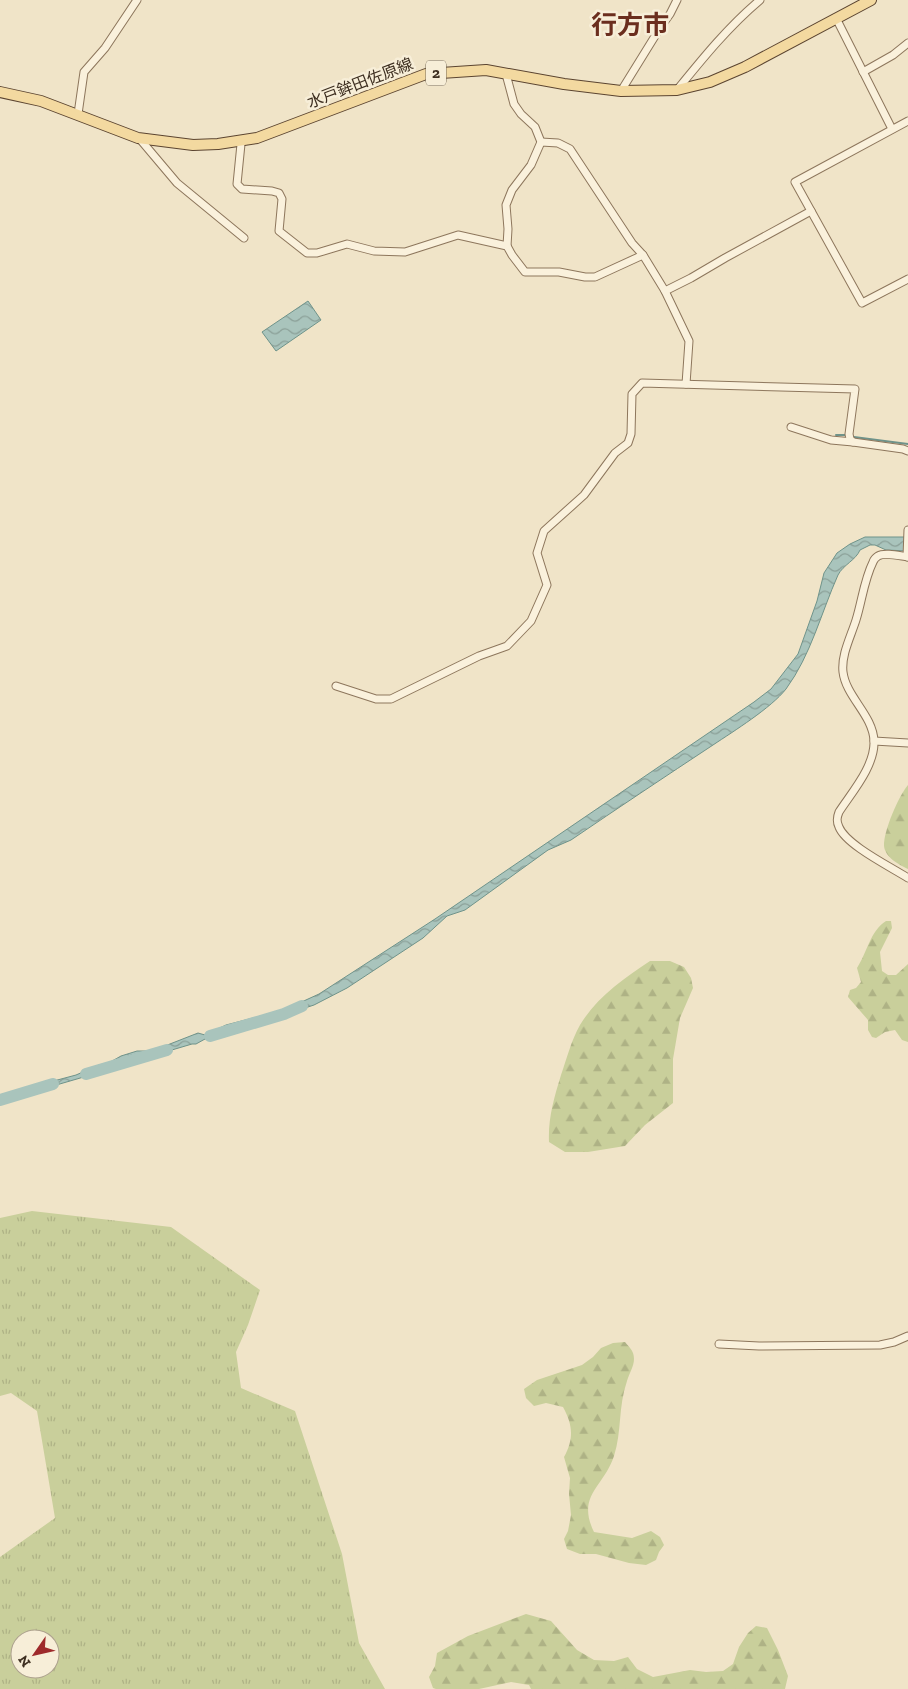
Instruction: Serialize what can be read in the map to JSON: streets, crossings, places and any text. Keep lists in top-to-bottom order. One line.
{"streets":{"main road":["2","水戸鉾田佐原線"]},"districts":["行方市"],"north":"bottom left"}
